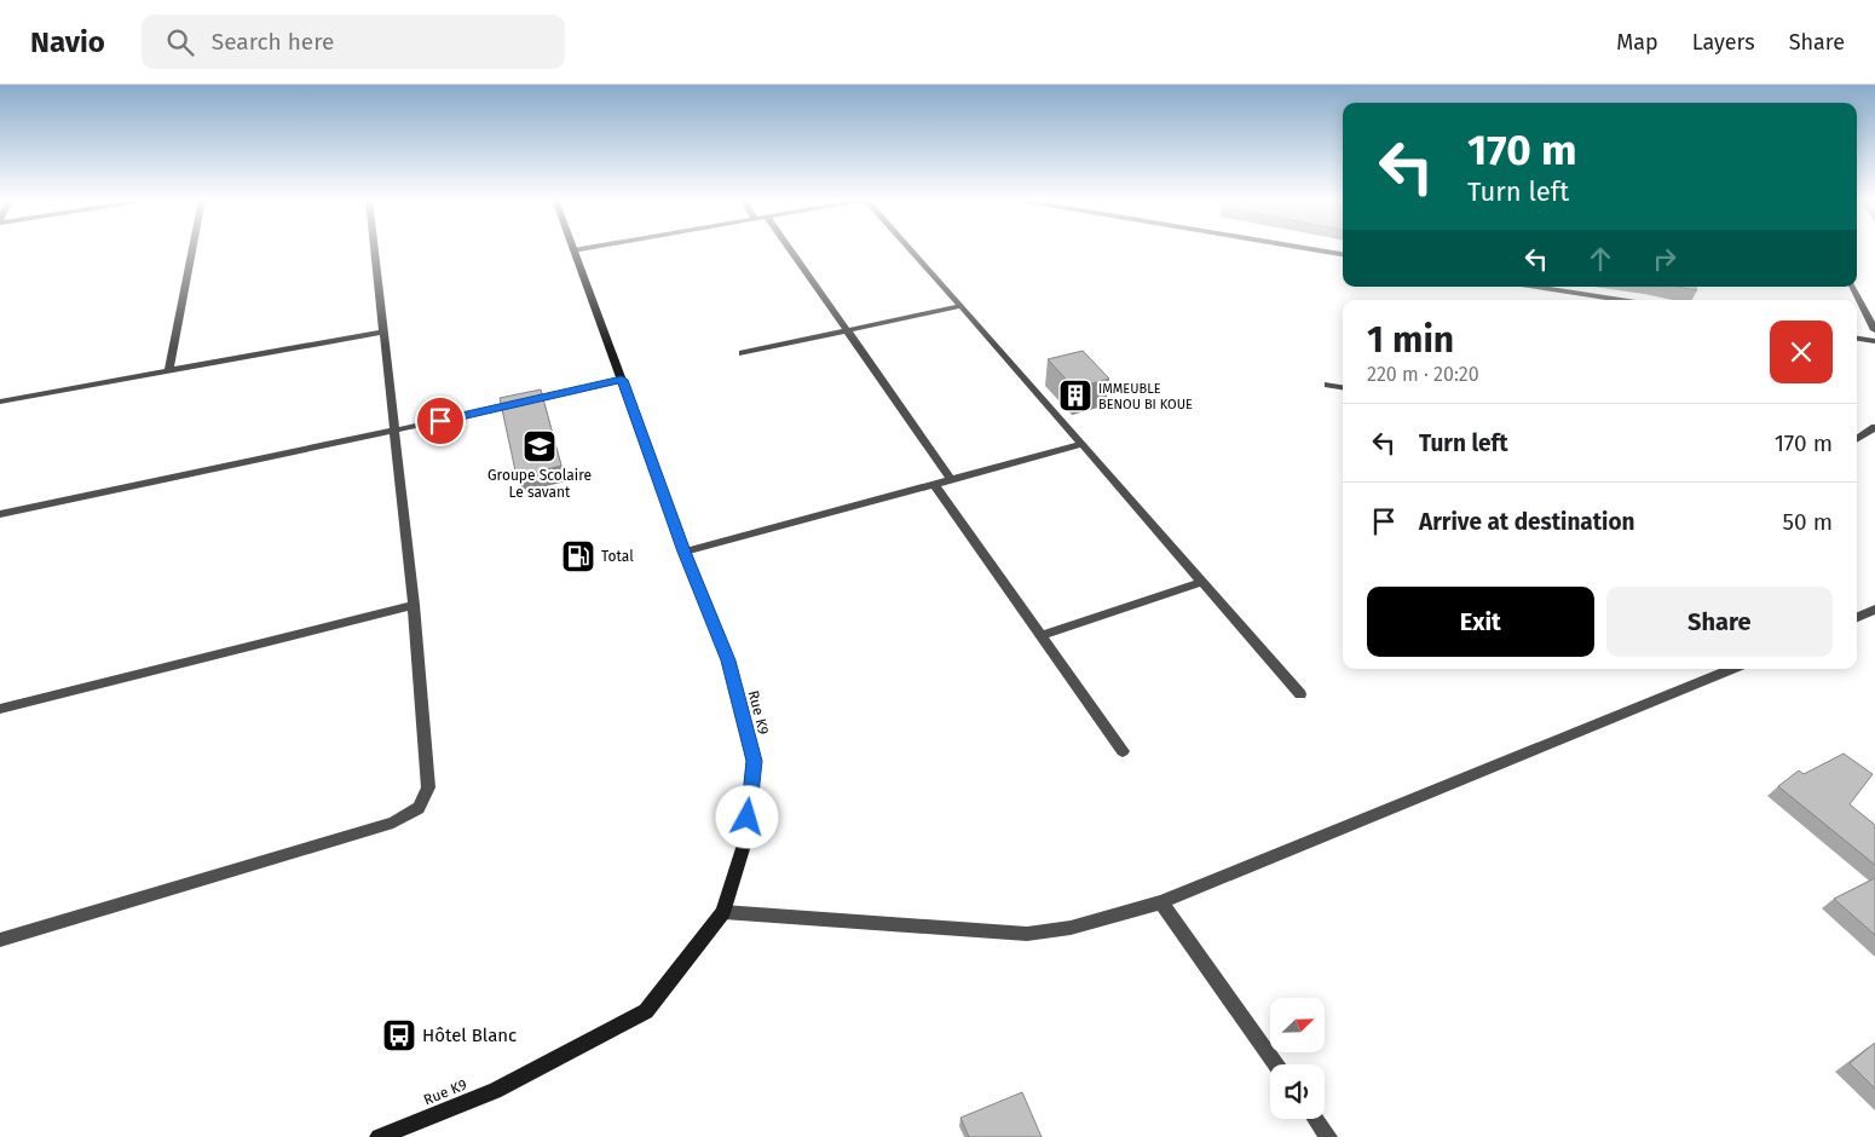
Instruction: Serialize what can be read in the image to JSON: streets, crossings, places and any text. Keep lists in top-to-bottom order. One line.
{"streets":{"street":["Rue K9"]},"places":{"building":["IMMEUBLE BENOU BI KOUE"],"school or university":["Groupe Scolaire Le savant"],"fuel station":["Total"],"bus stop":["Hôtel Blanc"]},"north":"top right","page":{"header":"Navio","search":"Search here","nav":["Map","Layers","Share"],"turn":["170 m","Turn left"],"heading":["1 min","220 m · 20:20"],"list":[{"name":"Turn left","value":"170 m"},{"name":"Arrive at destination","value":"50 m"}],"buttons":["Exit","Share"]}}
